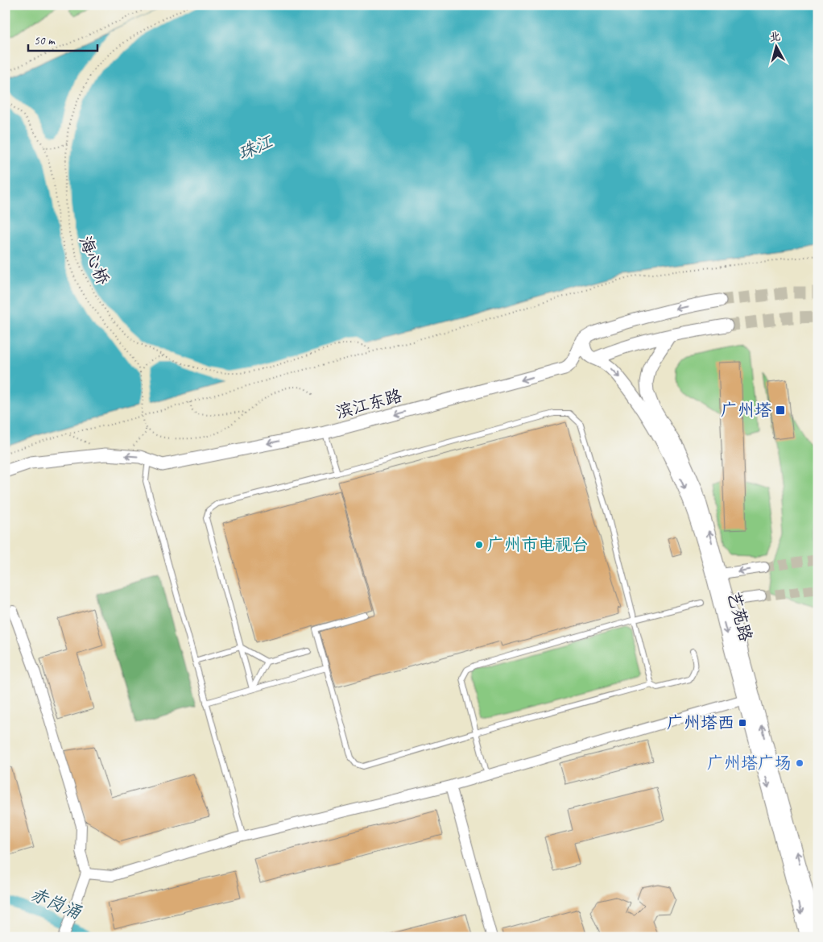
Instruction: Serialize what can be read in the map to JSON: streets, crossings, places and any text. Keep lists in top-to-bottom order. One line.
{"streets":{"street":["滨江东路","艺苑路"],"path":["海心桥"]},"crossings":[["滨江东路","艺苑路"]],"one_way":["滨江东路"],"water":["珠江","赤岗涌"],"places":{"transit":["广州塔","广州塔西"],"other":["广州市电视台","广州塔广场"]},"scale_bar":"50 m","north":"top"}
